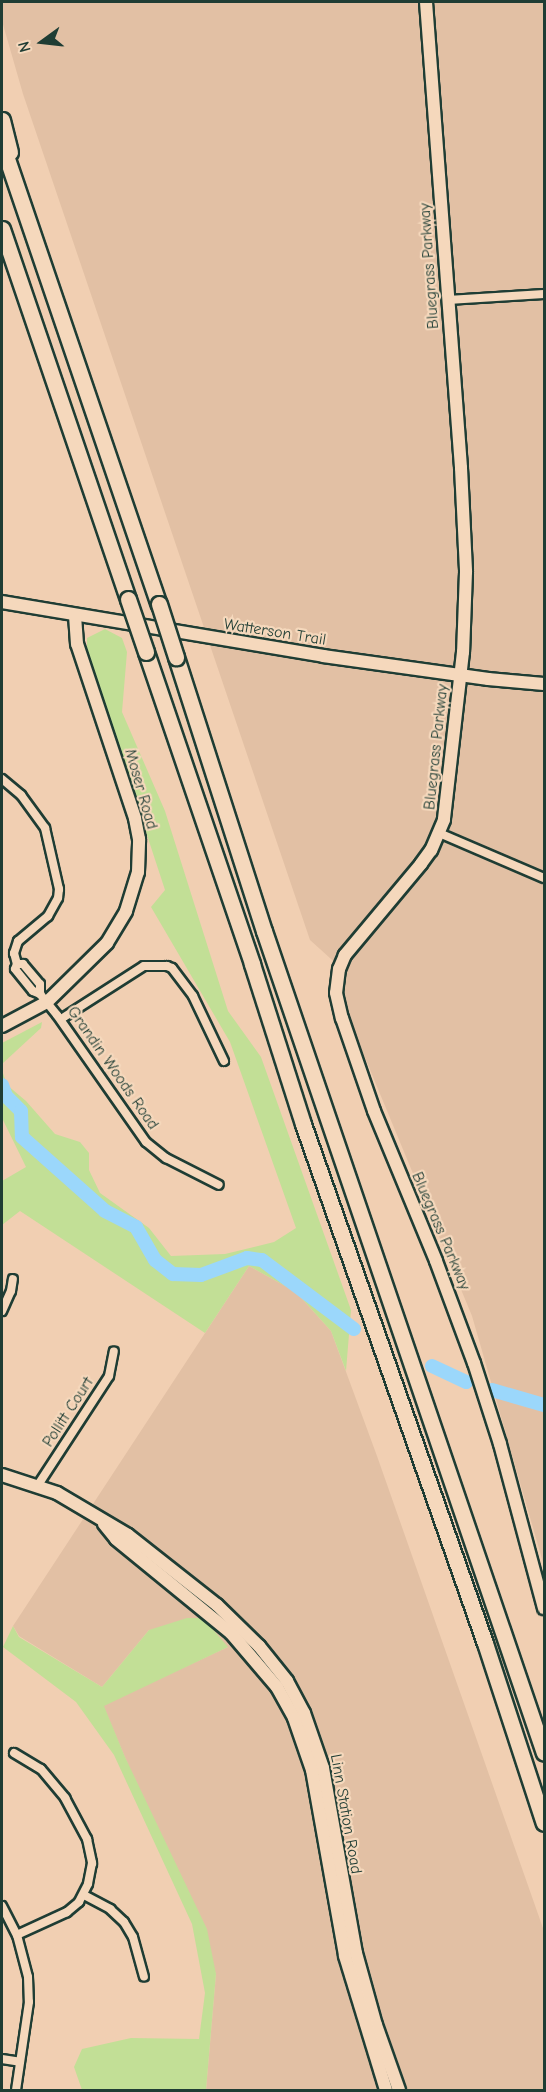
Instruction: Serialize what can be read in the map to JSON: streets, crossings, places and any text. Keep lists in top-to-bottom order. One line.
{"streets":{"street":["Bluegrass Parkway","Watterson Trail","Moser Road","Grandin Woods Road","Pollitt Court","Linn Station Road"]},"crossings":[["Bluegrass Parkway","Watterson Trail"],["Watterson Trail","Moser Road"],["Moser Road","Grandin Woods Road"],["Pollitt Court","Linn Station Road"]],"north":"left"}
